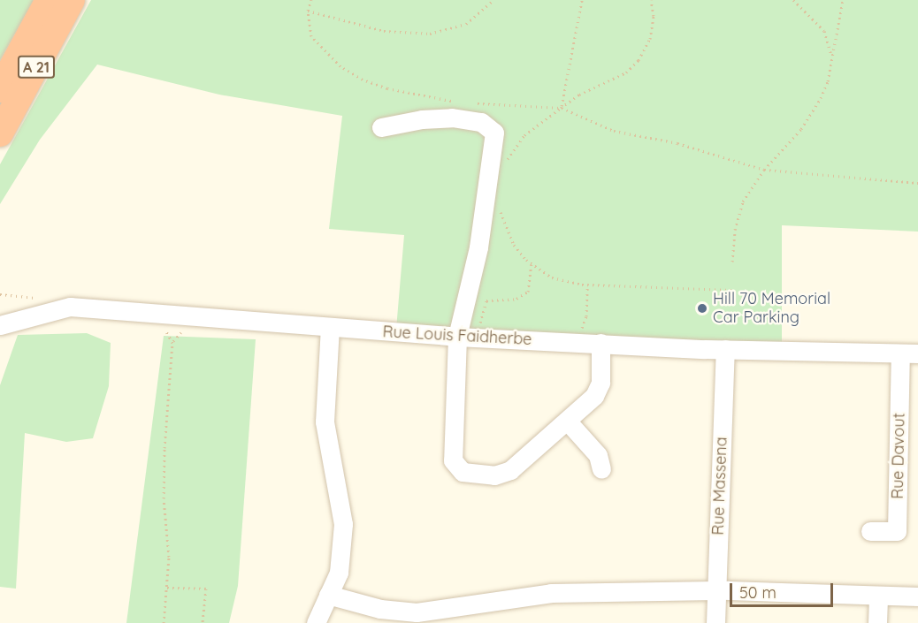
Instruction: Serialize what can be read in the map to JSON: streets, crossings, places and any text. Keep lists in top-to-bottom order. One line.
{"streets":{"highway":["A 21"],"street":["Rue Louis Faidherbe","Rue Davout","Rue Massena"]},"crossings":[["Rue Louis Faidherbe","Rue Davout"],["Rue Louis Faidherbe","Rue Massena"]],"places":["Hill 70 Memorial Car Parking"],"scale_bar":"50 m"}
